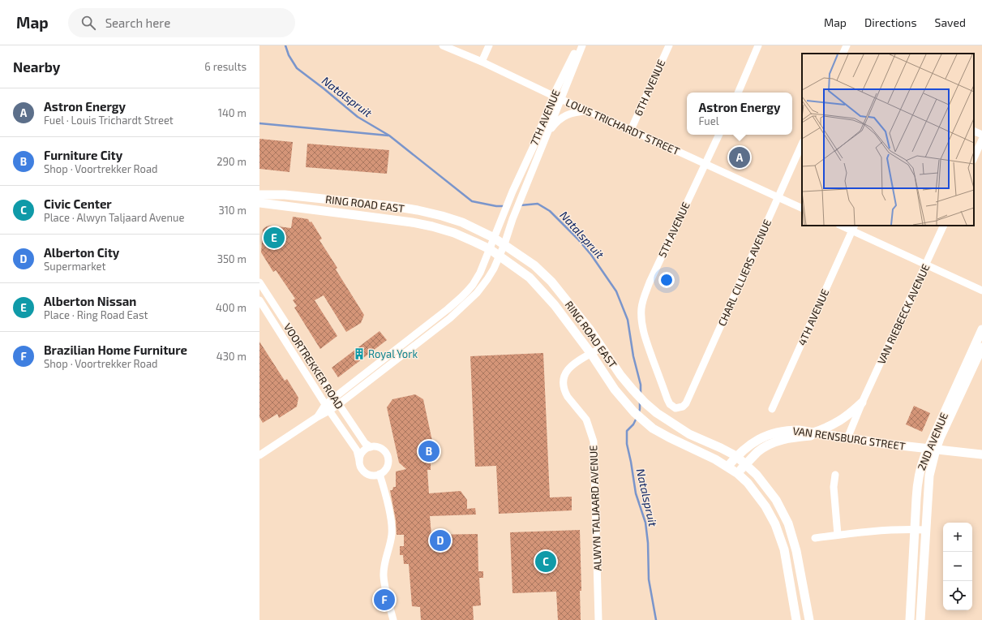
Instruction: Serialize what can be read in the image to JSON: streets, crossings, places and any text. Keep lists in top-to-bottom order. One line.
{"streets":{"main road":["RING ROAD EAST","VAN RENSBURG STREET","2ND AVENUE"],"street":["6TH AVENUE","7TH AVENUE","LOUIS TRICHARDT STREET","5TH AVENUE","CHARL CILLIERS AVENUE","VAN RIEBEECK AVENUE","4TH AVENUE","VOORTREKKER ROAD","ALWYN TALJAARD AVENUE"]},"crossings":[["6TH AVENUE","LOUIS TRICHARDT STREET"],["7TH AVENUE","LOUIS TRICHARDT STREET"],["7TH AVENUE","RING ROAD EAST"],["7TH AVENUE","VOORTREKKER ROAD"],["LOUIS TRICHARDT STREET","5TH AVENUE"],["LOUIS TRICHARDT STREET","CHARL CILLIERS AVENUE"],["RING ROAD EAST","VAN RENSBURG STREET"],["RING ROAD EAST","ALWYN TALJAARD AVENUE"],["5TH AVENUE","CHARL CILLIERS AVENUE"],["VAN RIEBEECK AVENUE","VAN RENSBURG STREET"],["VAN RENSBURG STREET","2ND AVENUE"]],"water":["Natalspruit"],"places":{"building":["Royal York"]},"page":{"header":"Map","search":"Search here","nav":["Map","Directions","Saved"],"heading":["Nearby","6 results"],"list":[{"mark":"A","name":"Astron Energy","note":"Fuel · Louis Trichardt Street","value":"140 m"},{"mark":"B","name":"Furniture City","note":"Shop · Voortrekker Road","value":"290 m"},{"mark":"C","name":"Civic Center","note":"Place · Alwyn Taljaard Avenue","value":"310 m"},{"mark":"D","name":"Alberton City","note":"Supermarket","value":"350 m"},{"mark":"E","name":"Alberton Nissan","note":"Place · Ring Road East","value":"400 m"},{"mark":"F","name":"Brazilian Home Furniture","note":"Shop · Voortrekker Road","value":"430 m"}],"popup":["Astron Energy","Fuel"],"pins":["A","E","B","D","C","F"],"map_buttons":["+","−"]}}
